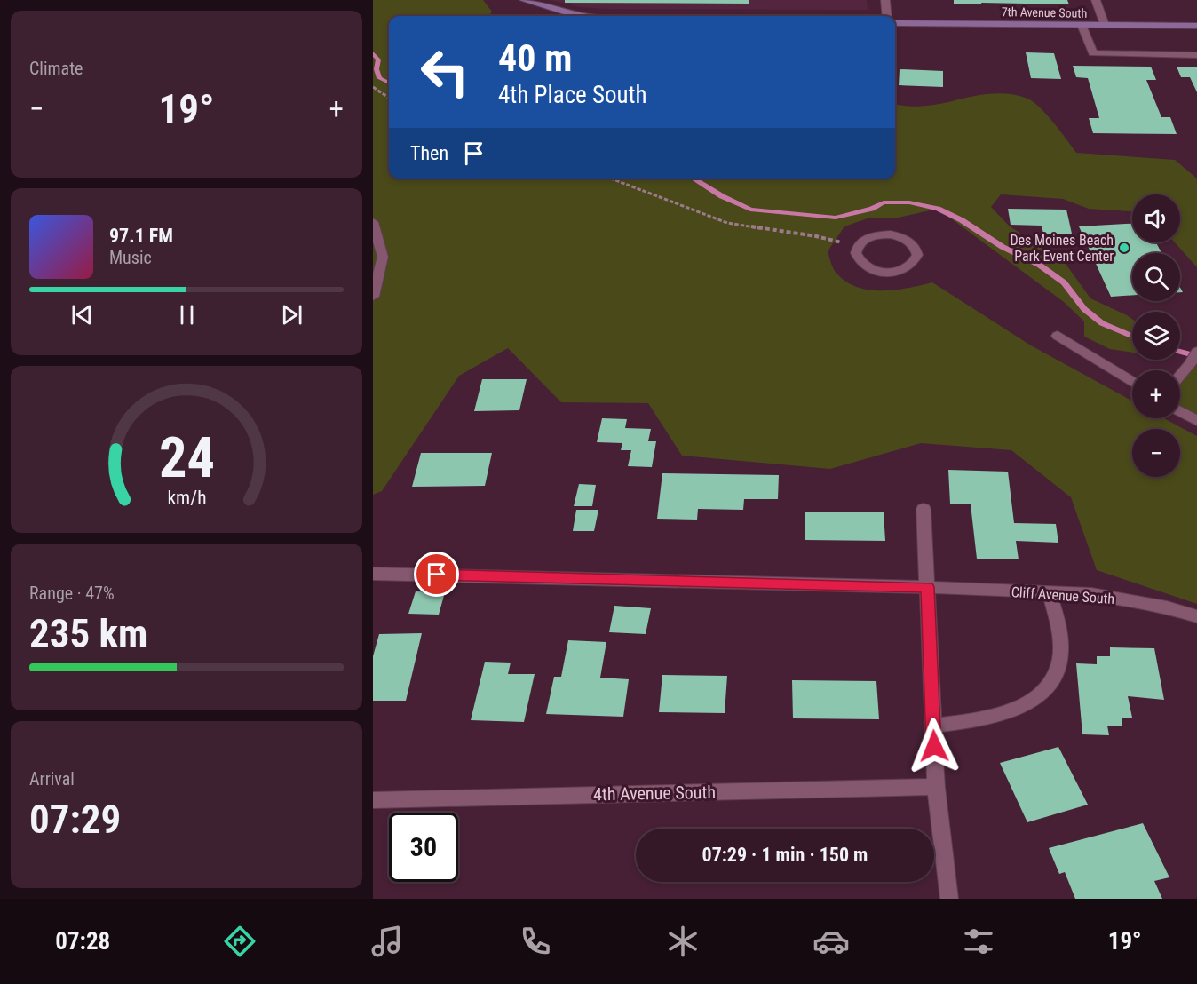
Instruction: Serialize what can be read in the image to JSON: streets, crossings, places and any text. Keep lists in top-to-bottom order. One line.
{"streets":{"main road":["7th Avenue South"],"street":["Cliff Avenue South","4th Avenue South"]},"places":["Des Moines Beach Park Event Center"],"page":{"tile":["Climate",["Range · 47%","235 km"],["Arrival","07:29"]],"turn":["40 m","4th Place South"],"heat":["−","19°","+"],"then":"Then","map_buttons":["+","−"],"song":["97.1 FM","Music"],"limit":"30","trip":"07:29 · 1 min · 150 m","tabs":["07:28","19°"],"gauge":["24","km/h"]}}
